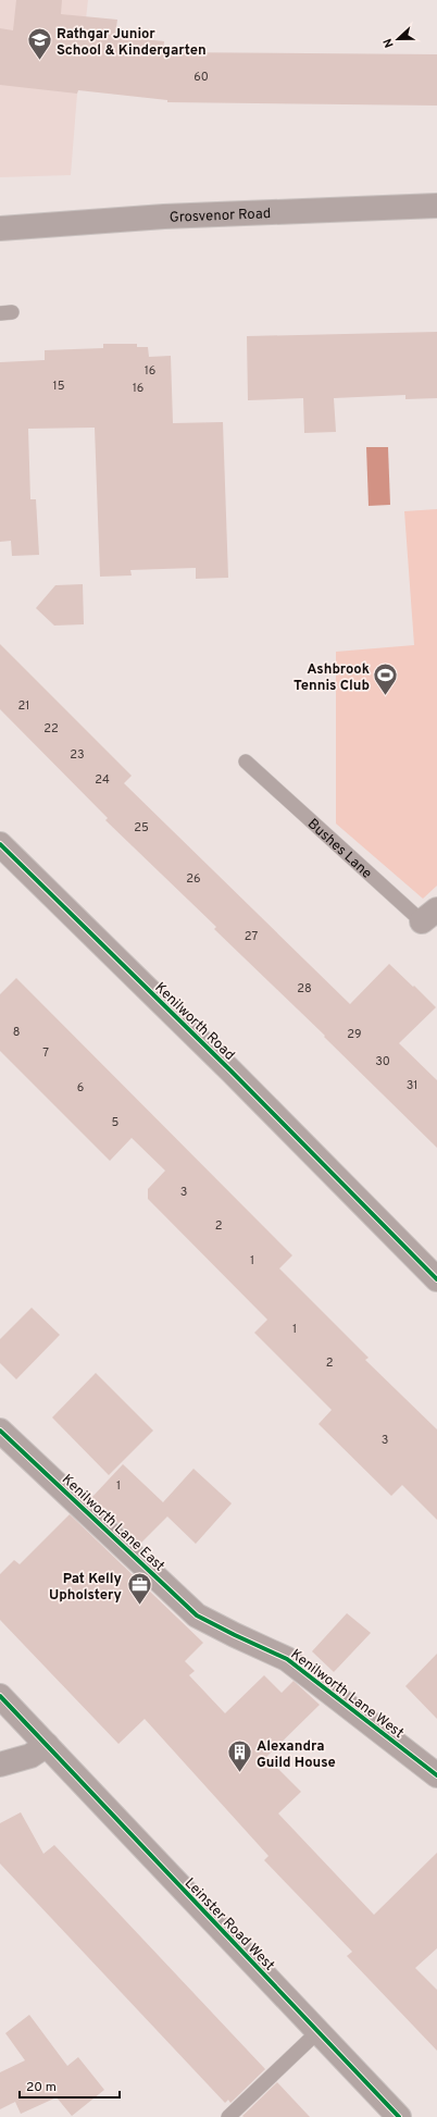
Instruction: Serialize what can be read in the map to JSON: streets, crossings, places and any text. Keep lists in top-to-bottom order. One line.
{"streets":{"street":["Grosvenor Road","Kenilworth Road","Kenilworth Lane East","Kenilworth Lane West","Leinster Road West"],"lane":["Bushes Lane"]},"crossings":[["Kenilworth Lane East","Kenilworth Lane West"]],"places":{"school or university":["Rathgar Junior School & Kindergarten"],"sports":["Ashbrook Tennis Club"],"office":["Pat Kelly Upholstery"],"building":["Alexandra Guild House"]},"house_numbers":["60","16","15","16","21","22","23","24","25","26","27","28","8","29","7","30","31","6","5","3","2","1","1","2","3","1"],"scale_bar":"20 m","north":"left"}
